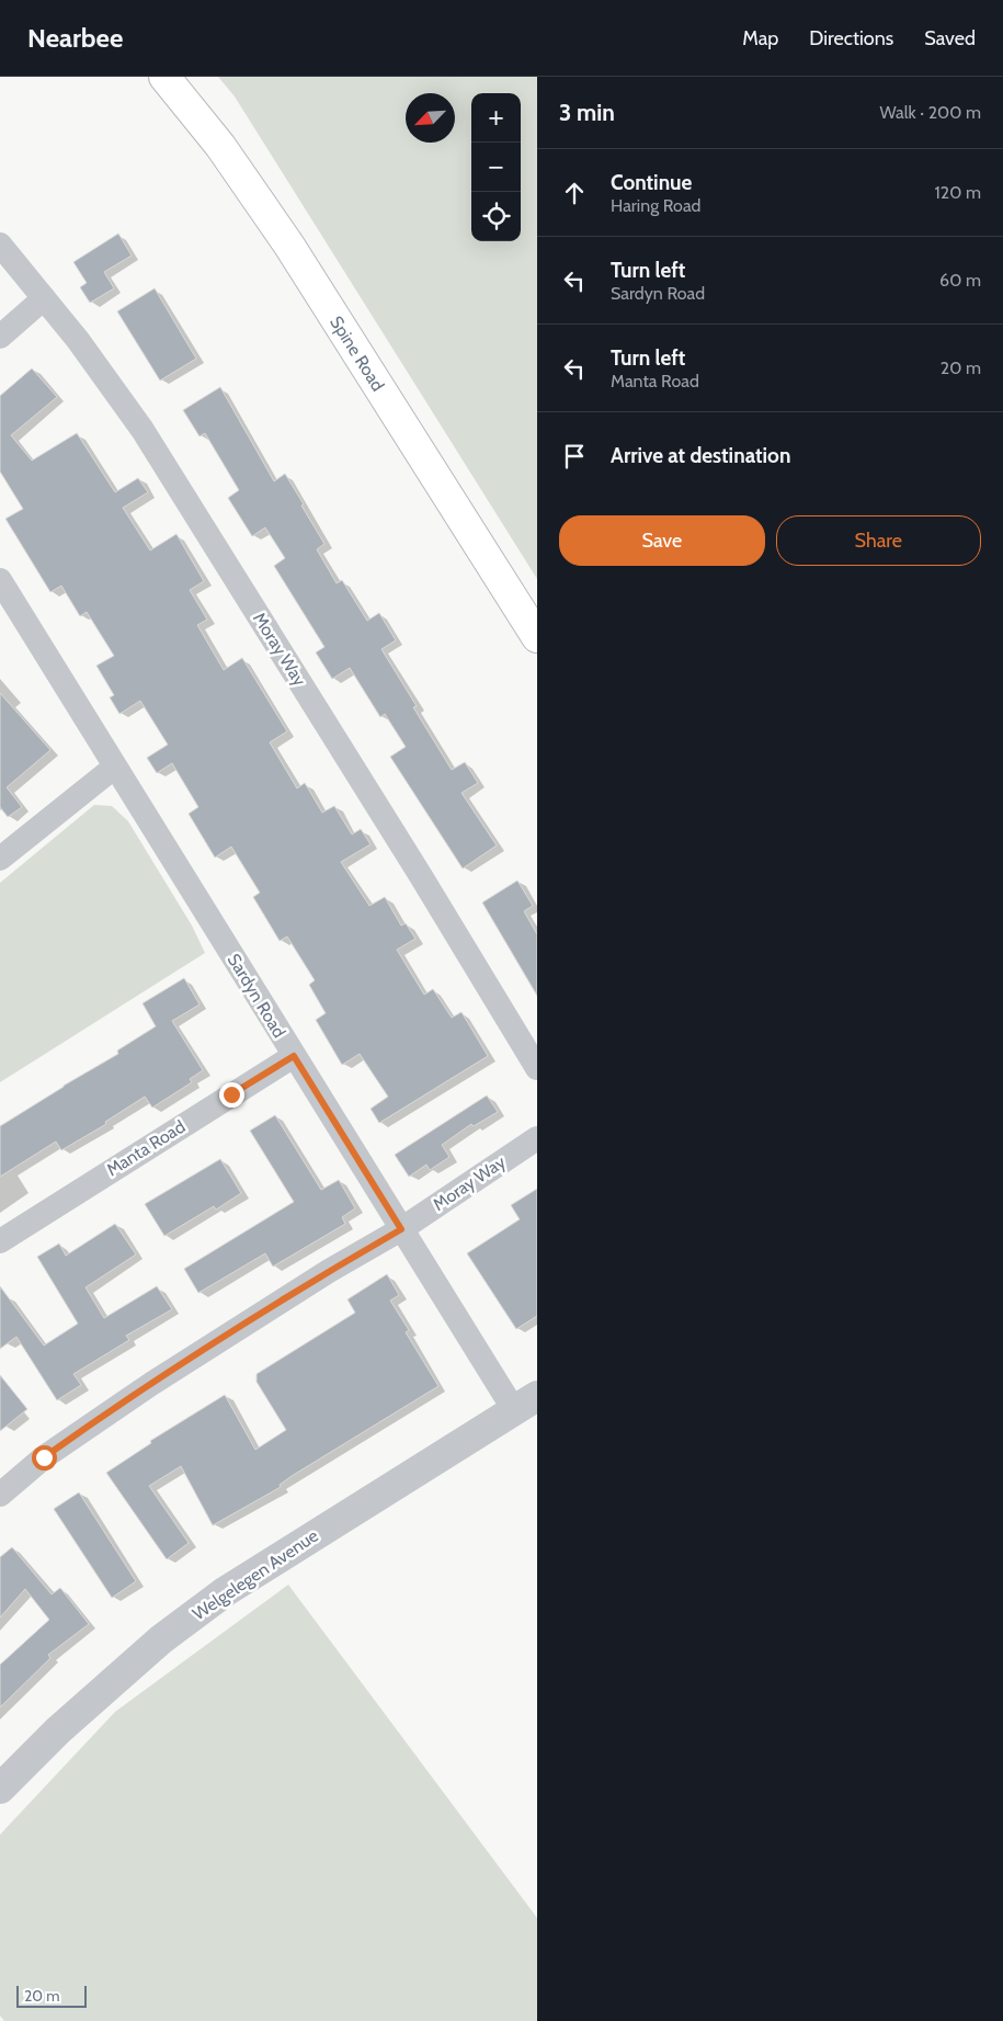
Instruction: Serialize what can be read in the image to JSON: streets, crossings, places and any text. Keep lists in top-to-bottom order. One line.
{"streets":{"main road":["Spine Road"],"street":["Moray Way","Sardyn Road","Manta Road","Welgelegen Avenue"]},"crossings":[["Moray Way","Sardyn Road"],["Sardyn Road","Manta Road"],["Sardyn Road","Welgelegen Avenue"]],"scale_bar":"20 m","north":"bottom left","page":{"header":"Nearbee","nav":["Map","Directions","Saved"],"heading":["3 min","Walk · 200 m"],"map_buttons":["+","−"],"list":[["Continue","Haring Road","120 m"],["Turn left","Sardyn Road","60 m"],["Turn left","Manta Road","20 m"],"Arrive at destination"],"buttons":["Save","Share"],"scale":"20 m"}}
